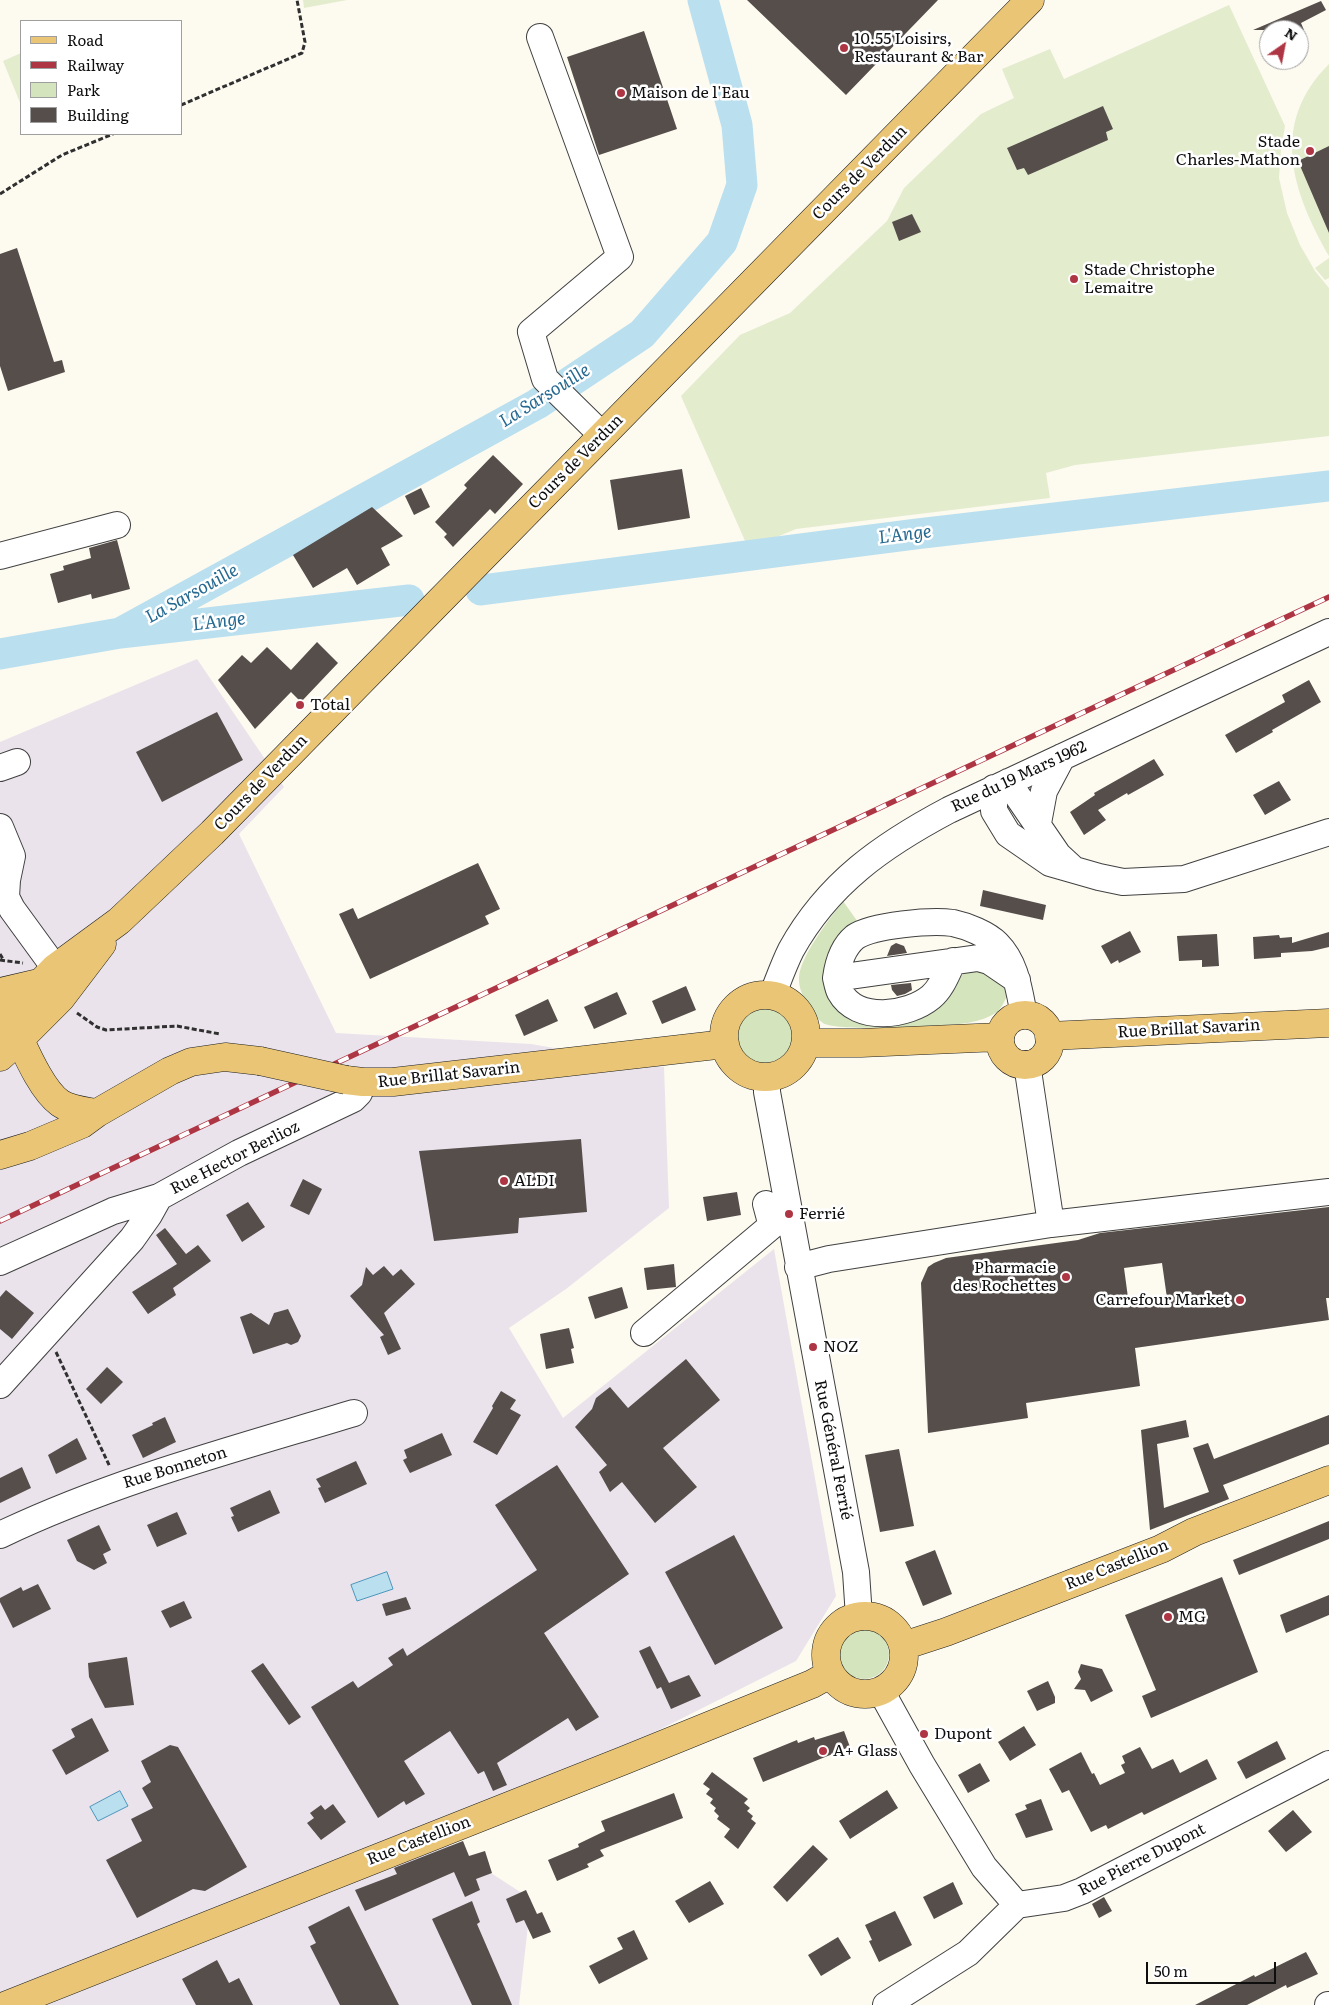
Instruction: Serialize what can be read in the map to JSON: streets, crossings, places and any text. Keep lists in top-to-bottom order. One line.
{"streets":{"main road":["Cours de Verdun","Rue Brillat Savarin","Rue Castellion"],"street":["Rue du 19 Mars 1962","Rue Hector Berlioz","Rue Général Ferrié","Rue Bonneton","Rue Pierre Dupont"]},"crossings":[["Rue du 19 Mars 1962","Rue Brillat Savarin"],["Rue du 19 Mars 1962","Rue Général Ferrié"],["Rue Brillat Savarin","Rue Hector Berlioz"],["Rue Brillat Savarin","Rue Général Ferrié"],["Rue Général Ferrié","Rue Castellion"]],"water":["La Sarsouille","L'Ange"],"places":["10.55 Loisirs, Restaurant & Bar","Maison de l'Eau","Stade Charles-Mathon","Stade Christophe Lemaitre","Total","ALDI","Ferrié","Pharmacie des Rochettes","Carrefour Market","NOZ","MG","Dupont","A+ Glass"],"legend":["Road","Railway","Park","Building"],"scale_bar":"50 m","north":"top right"}
